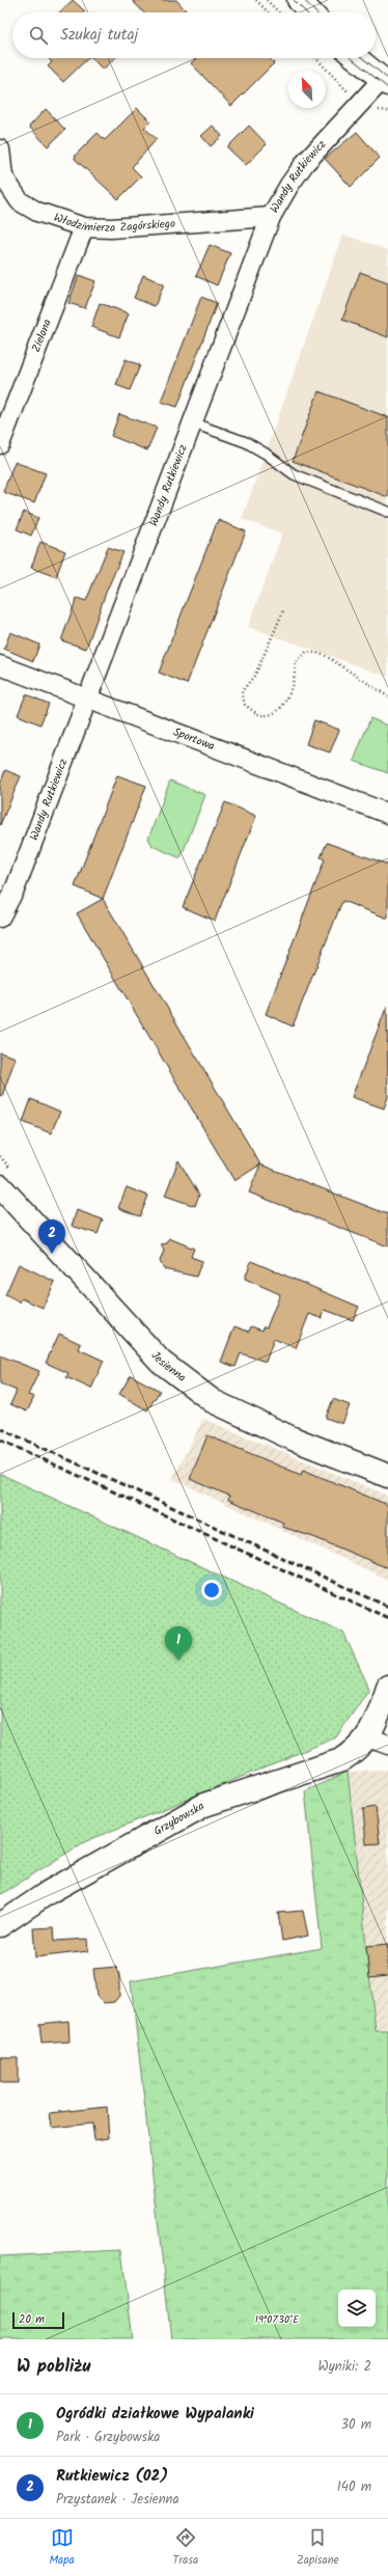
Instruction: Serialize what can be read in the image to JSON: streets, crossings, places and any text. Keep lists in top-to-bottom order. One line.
{"streets":{"street":["Wandy Rutkiewicz","Włodzimierza Zagórskiego","Zielona","Sportowa","Jesienna","Grzybowska"]},"crossings":[["Wandy Rutkiewicz","Włodzimierza Zagórskiego"],["Wandy Rutkiewicz","Sportowa"],["Włodzimierza Zagórskiego","Zielona"]],"scale_bar":"20 m","north":"top left","page":{"search":"Szukaj tutaj","pins":["2","1"],"scale":"20 m","heading":["W pobliżu","Wyniki: 2"],"list":[{"mark":"1","name":"Ogródki działkowe Wypalanki","note":"Park · Grzybowska","value":"30 m"},{"mark":"2","name":"Rutkiewicz (02)","note":"Przystanek · Jesienna","value":"140 m"}],"nav":["Mapa","Trasa","Zapisane"]},"coordinates":["19°07'30\"E"]}
